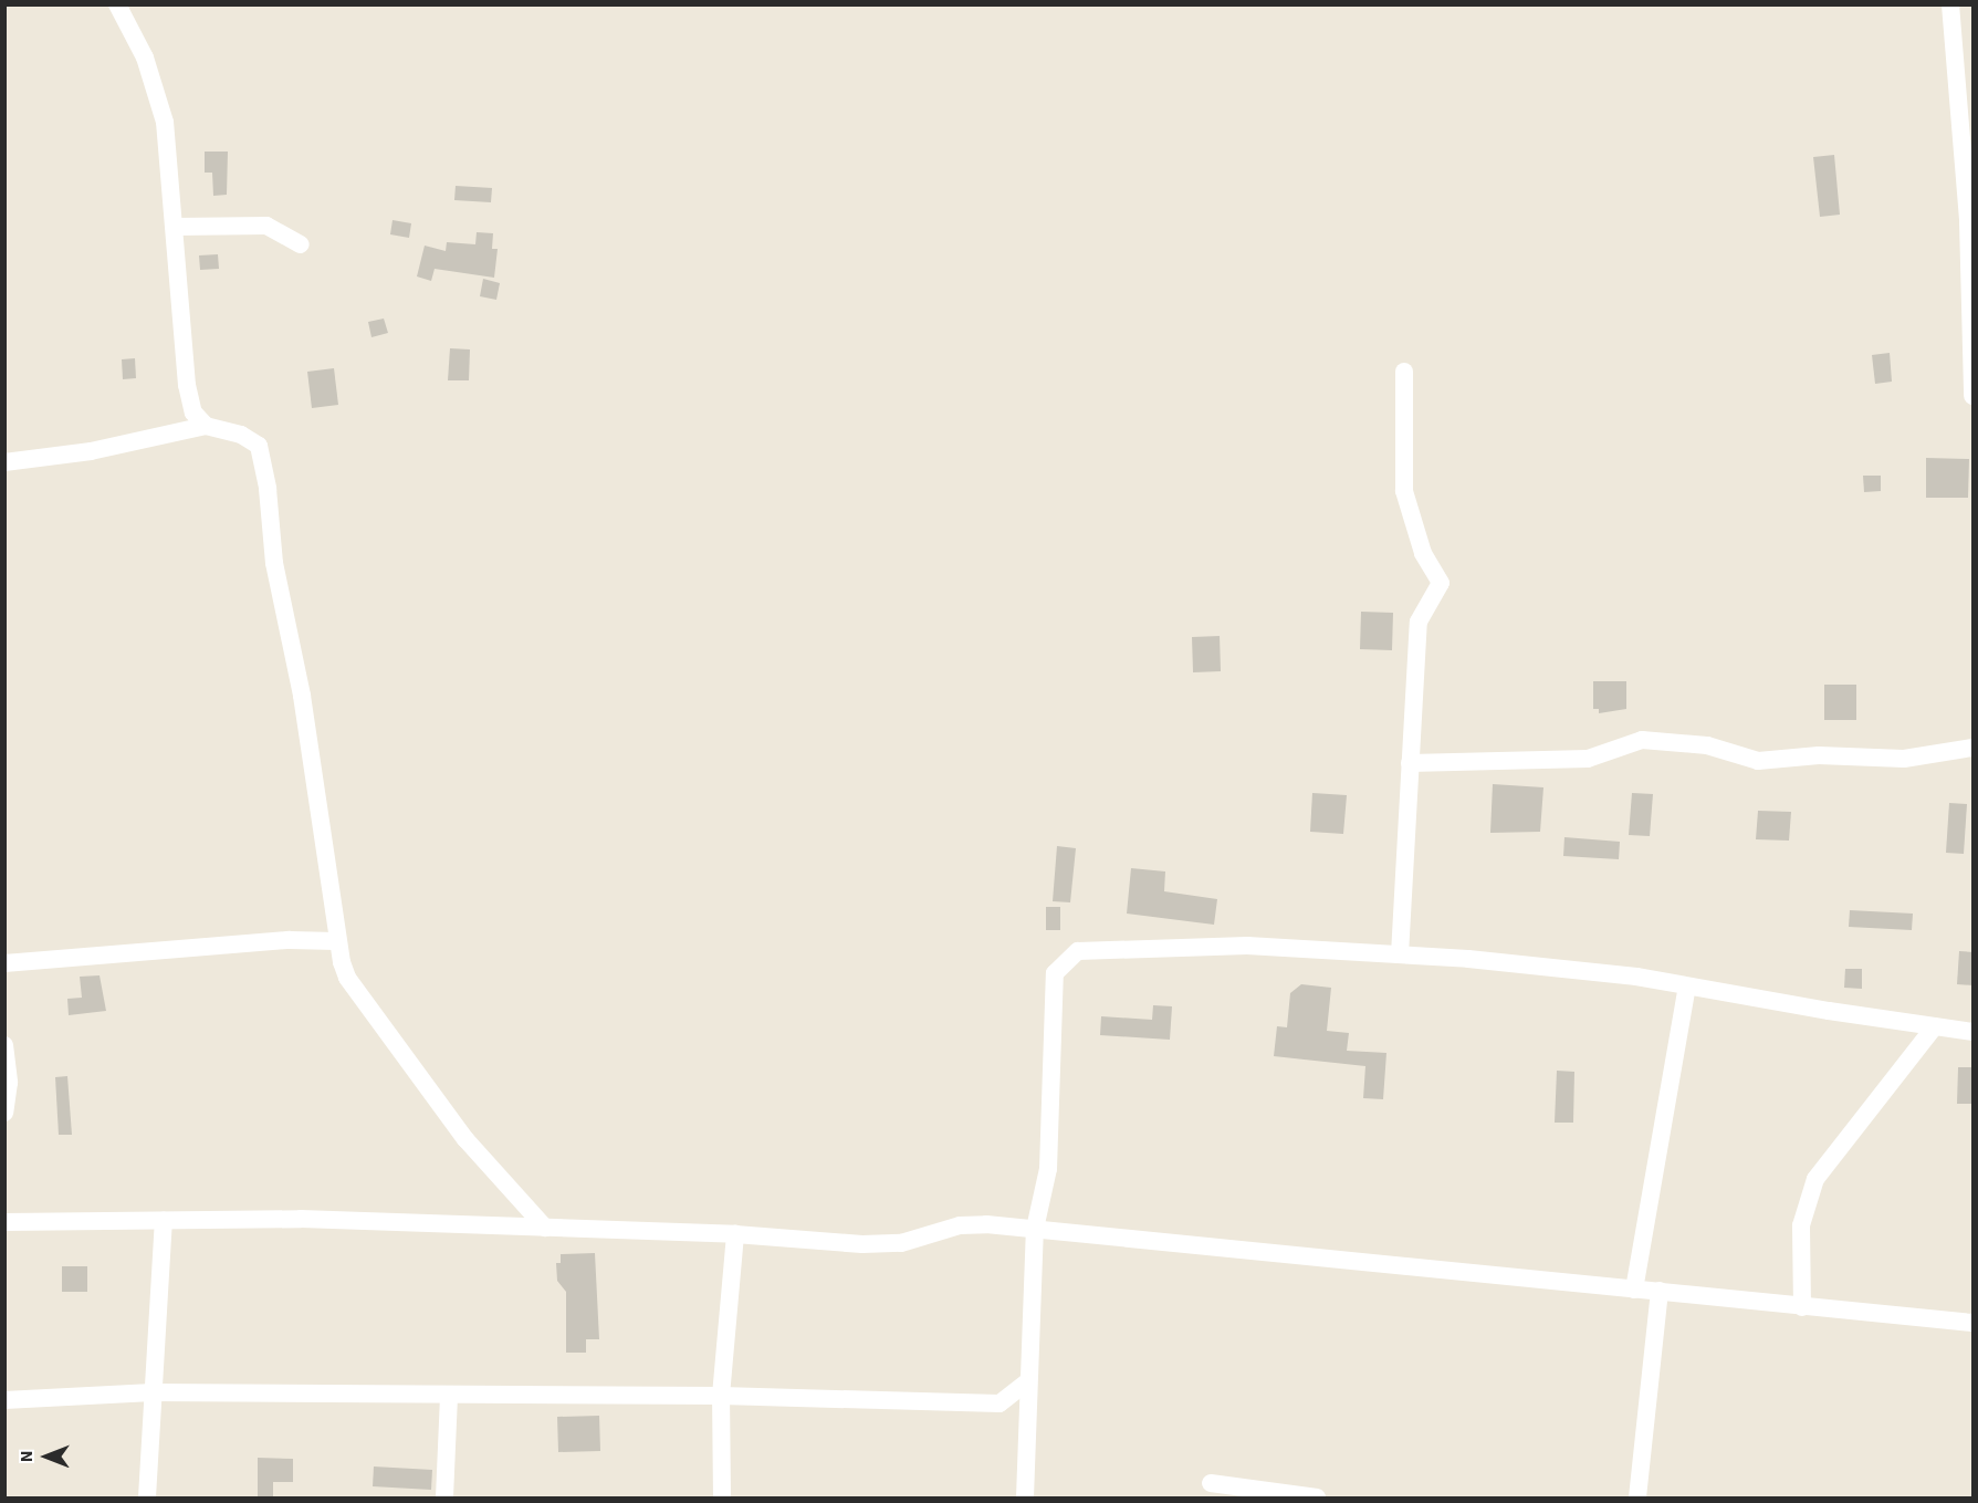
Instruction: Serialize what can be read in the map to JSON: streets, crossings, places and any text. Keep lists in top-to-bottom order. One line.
{"north":"left"}
